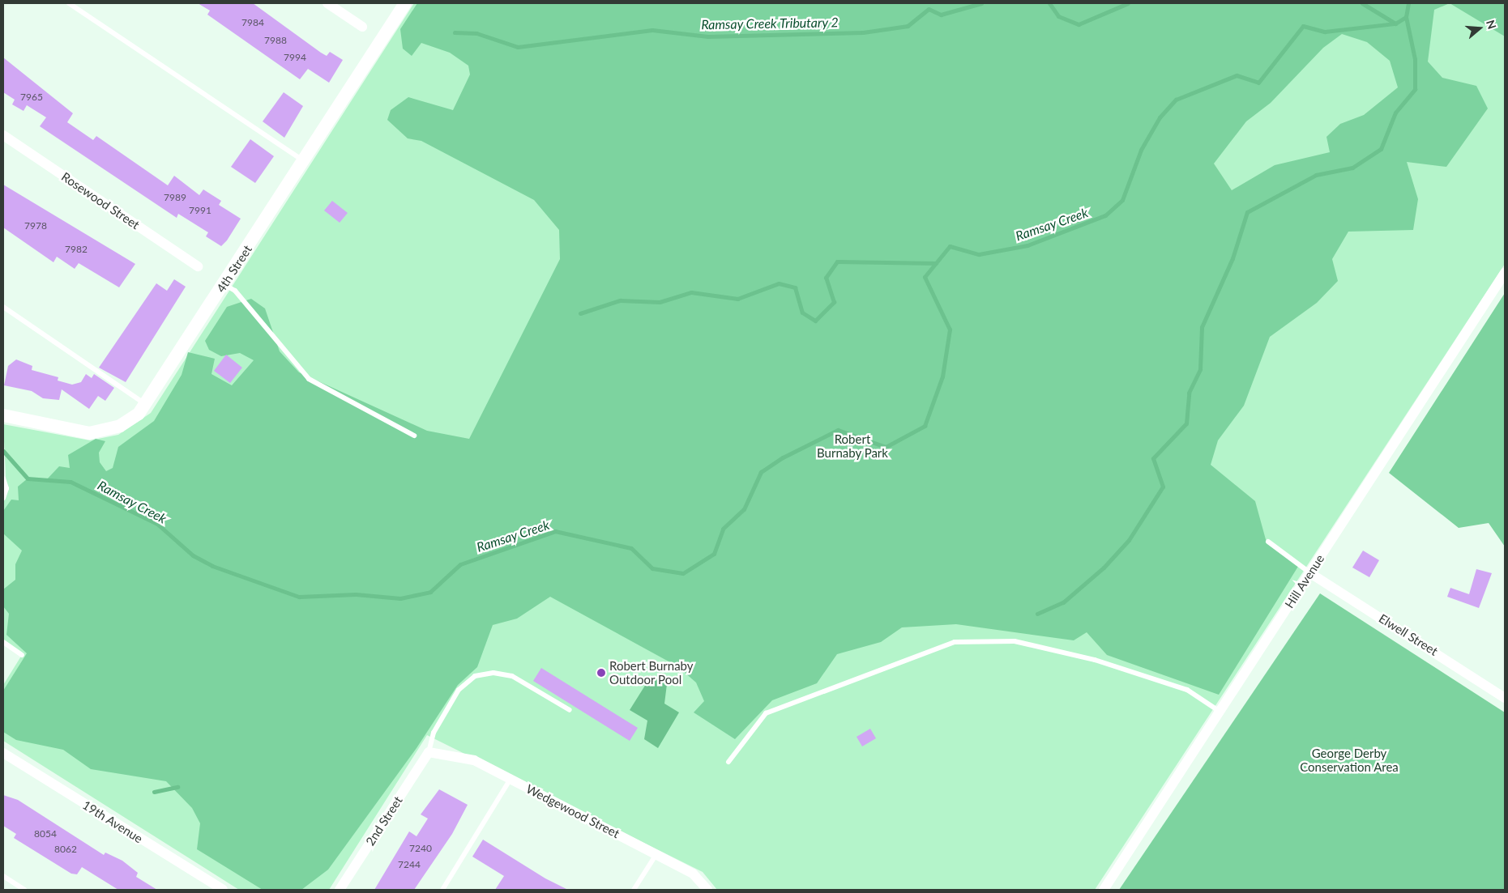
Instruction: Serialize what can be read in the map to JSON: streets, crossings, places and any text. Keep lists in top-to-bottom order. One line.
{"streets":{"street":["Rosewood Street","4th Street","Hill Avenue","Elwell Street","Wedgewood Street","2nd Street","19th Avenue"]},"crossings":[["Hill Avenue","Elwell Street"],["Wedgewood Street","2nd Street"]],"water":["Ramsay Creek Tributary 2","Ramsay Creek"],"parks":["Robert Burnaby Park","George Derby Conservation Area"],"places":["Robert Burnaby Outdoor Pool"],"house_numbers":["7984","7988","7994","7965","7989","7991","7978","7982","8054","7240","8062","7244"],"north":"right"}
